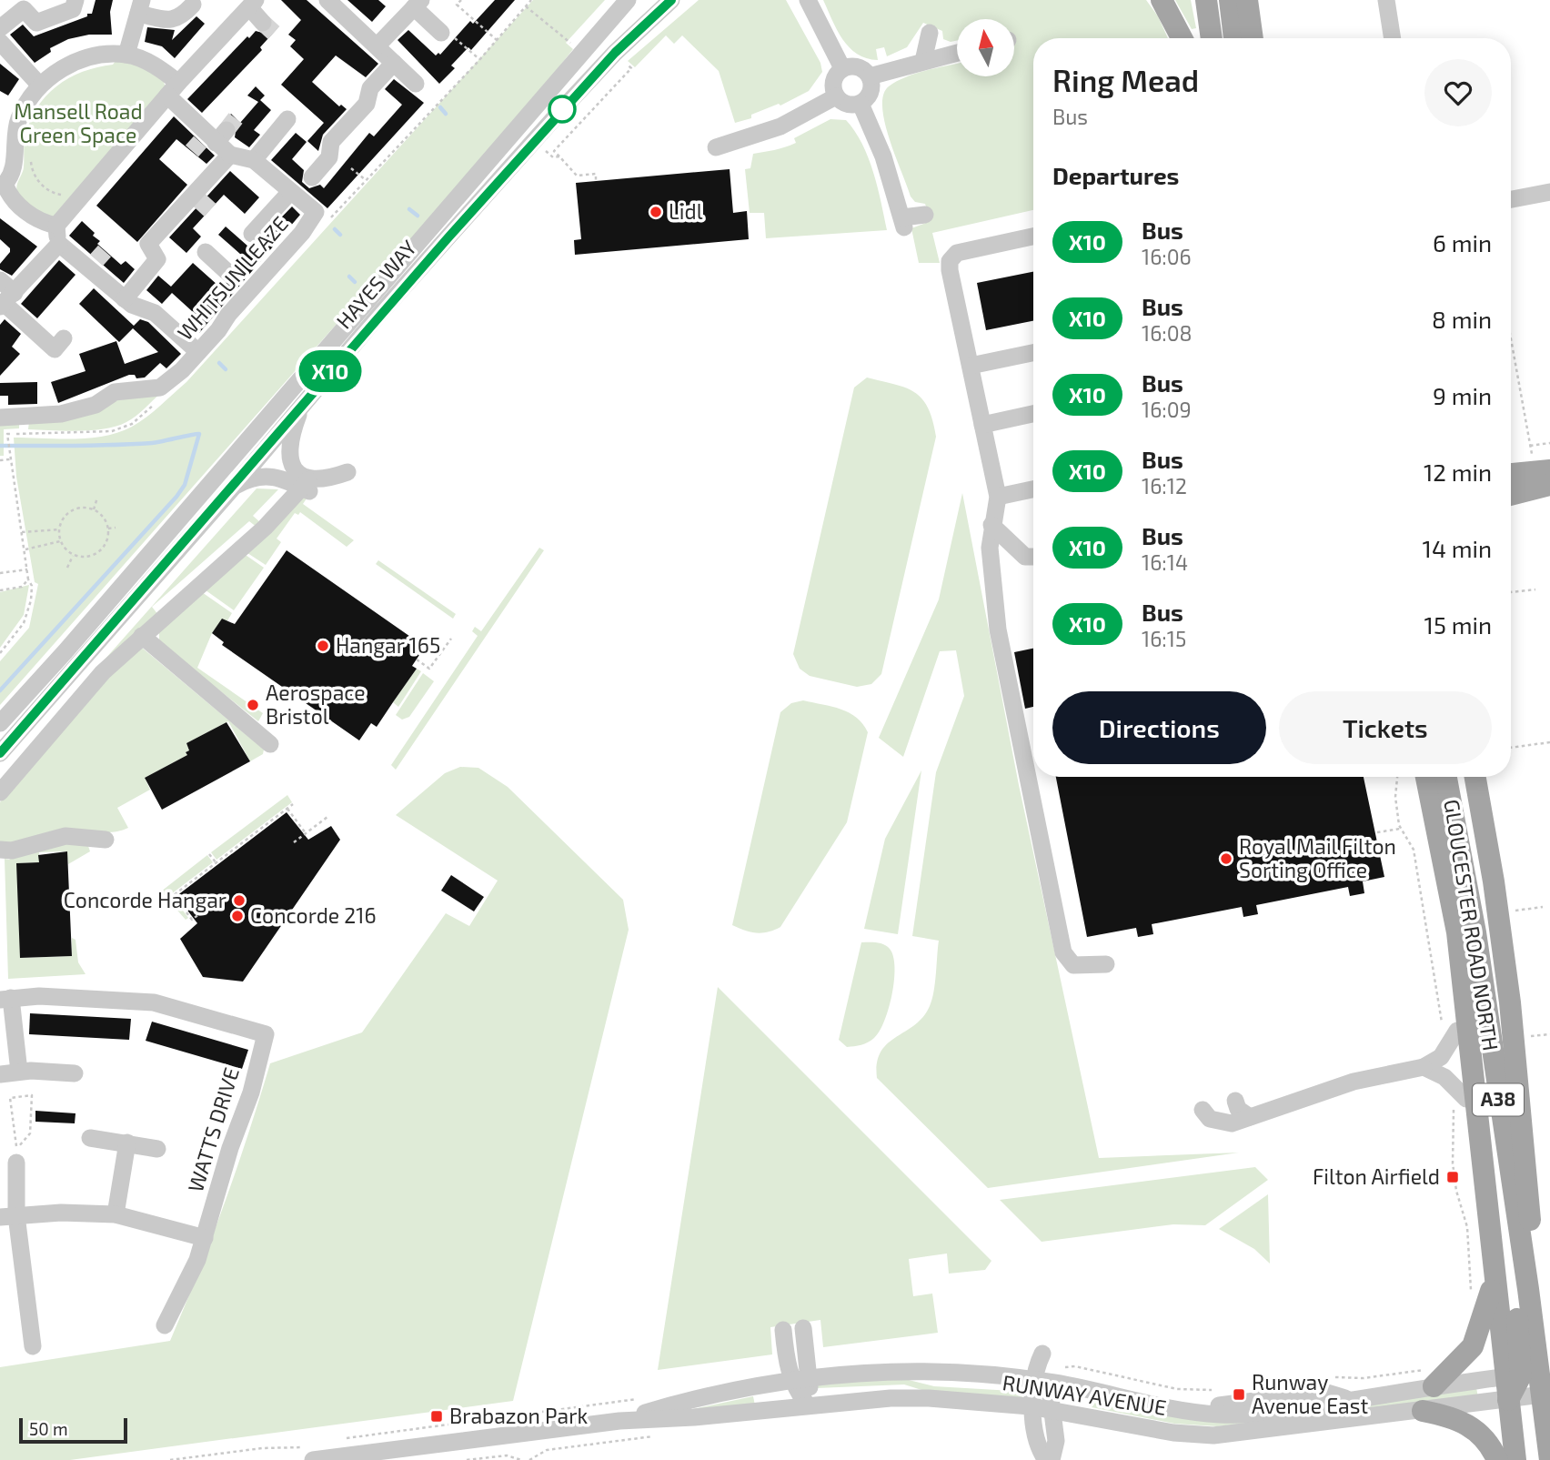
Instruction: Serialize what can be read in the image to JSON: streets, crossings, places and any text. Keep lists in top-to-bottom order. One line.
{"streets":{"main road":["GLOUCESTER ROAD NORTH","A38"],"street":["WHITSUN LEAZE","HAYES WAY","WATTS DRIVE","RUNWAY AVENUE"]},"crossings":[["GLOUCESTER ROAD NORTH","RUNWAY AVENUE"]],"parks":["Mansell Road Green Space"],"places":{"other":["Lidl","Hangar 165","Aerospace Bristol","Royal Mail Filton Sorting Office","Concorde Hangar","Concorde 216"],"transit":["Filton Airfield","Runway Avenue East","Brabazon Park"]},"lines":["bus line X10"],"scale_bar":"50 m","north":"top","page":{"on_map":"X10","heading":[["Ring Mead","Bus"],"Departures"],"list":[{"mark":"X10","name":"Bus","note":"16:06","value":"6 min"},{"mark":"X10","name":"Bus","note":"16:08","value":"8 min"},{"mark":"X10","name":"Bus","note":"16:09","value":"9 min"},{"mark":"X10","name":"Bus","note":"16:12","value":"12 min"},{"mark":"X10","name":"Bus","note":"16:14","value":"14 min"},{"mark":"X10","name":"Bus","note":"16:15","value":"15 min"}],"buttons":["Directions","Tickets"],"scale":"50 m"}}
